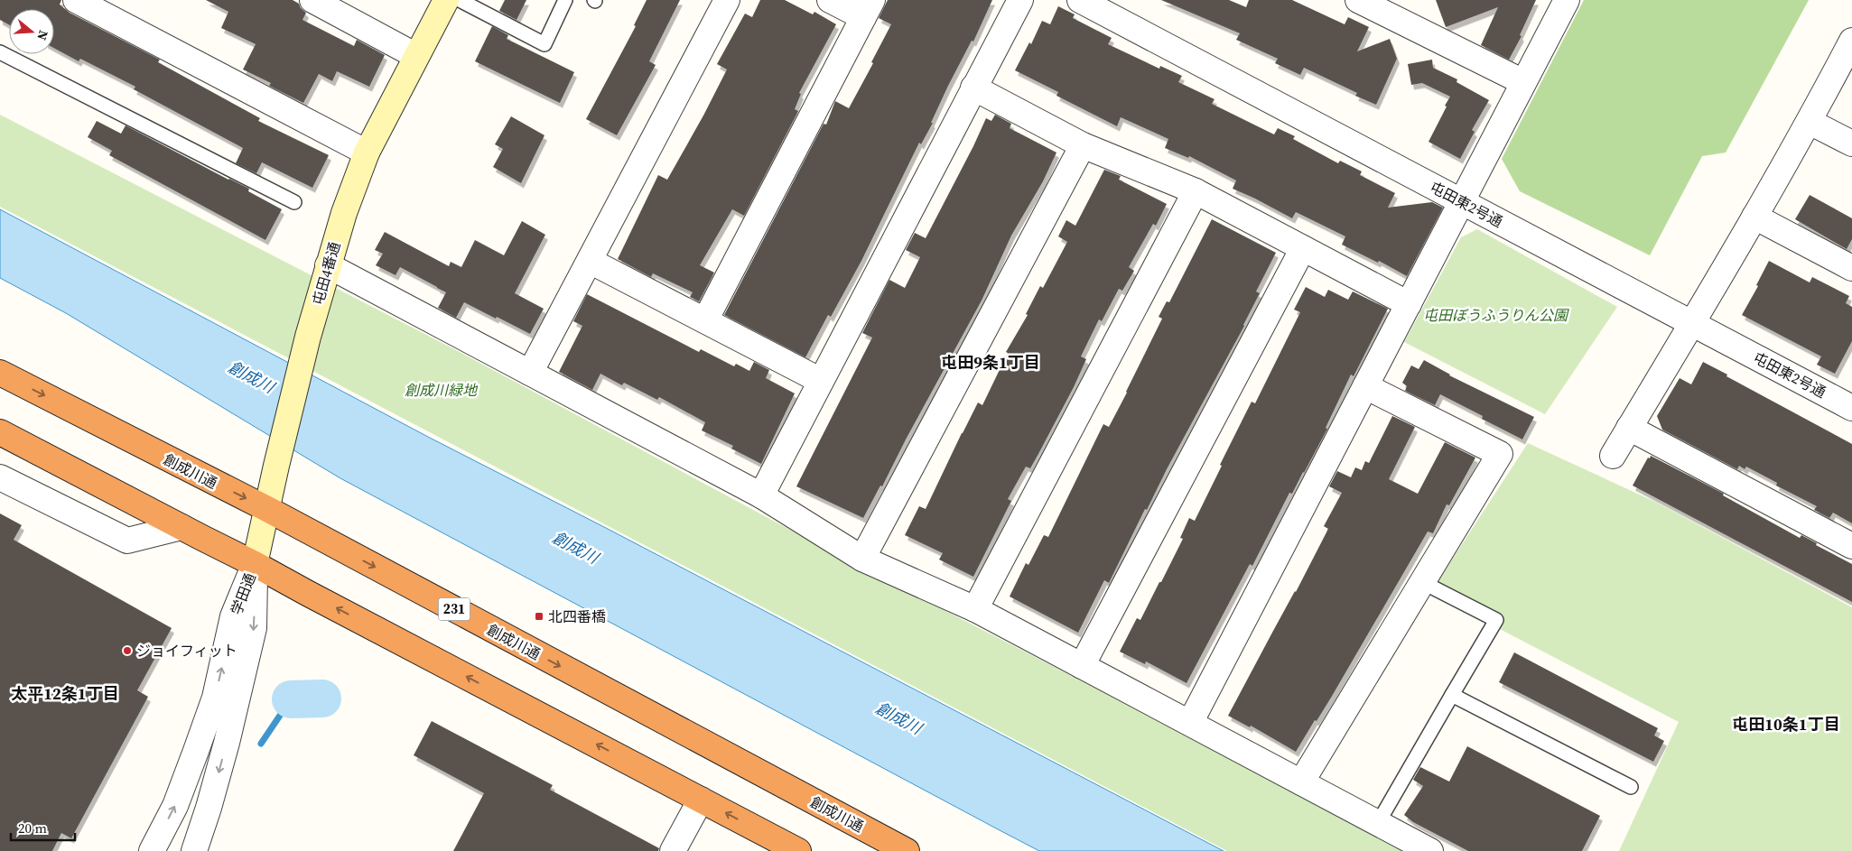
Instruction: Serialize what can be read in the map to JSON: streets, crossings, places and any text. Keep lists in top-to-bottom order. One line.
{"streets":{"highway":["創成川通","231"],"street":["屯田東2号通","屯田4番通","学田通"]},"crossings":[["屯田4番通","創成川通"],["屯田4番通","学田通"]],"districts":["屯田9条1丁目","太平12条1丁目","屯田10条1丁目"],"water":["創成川"],"parks":["屯田ぼうふうりん公園","創成川緑地"],"places":{"transit":["北四番橋"],"other":["ジョイフィット"]},"scale_bar":"20 m","north":"right"}
